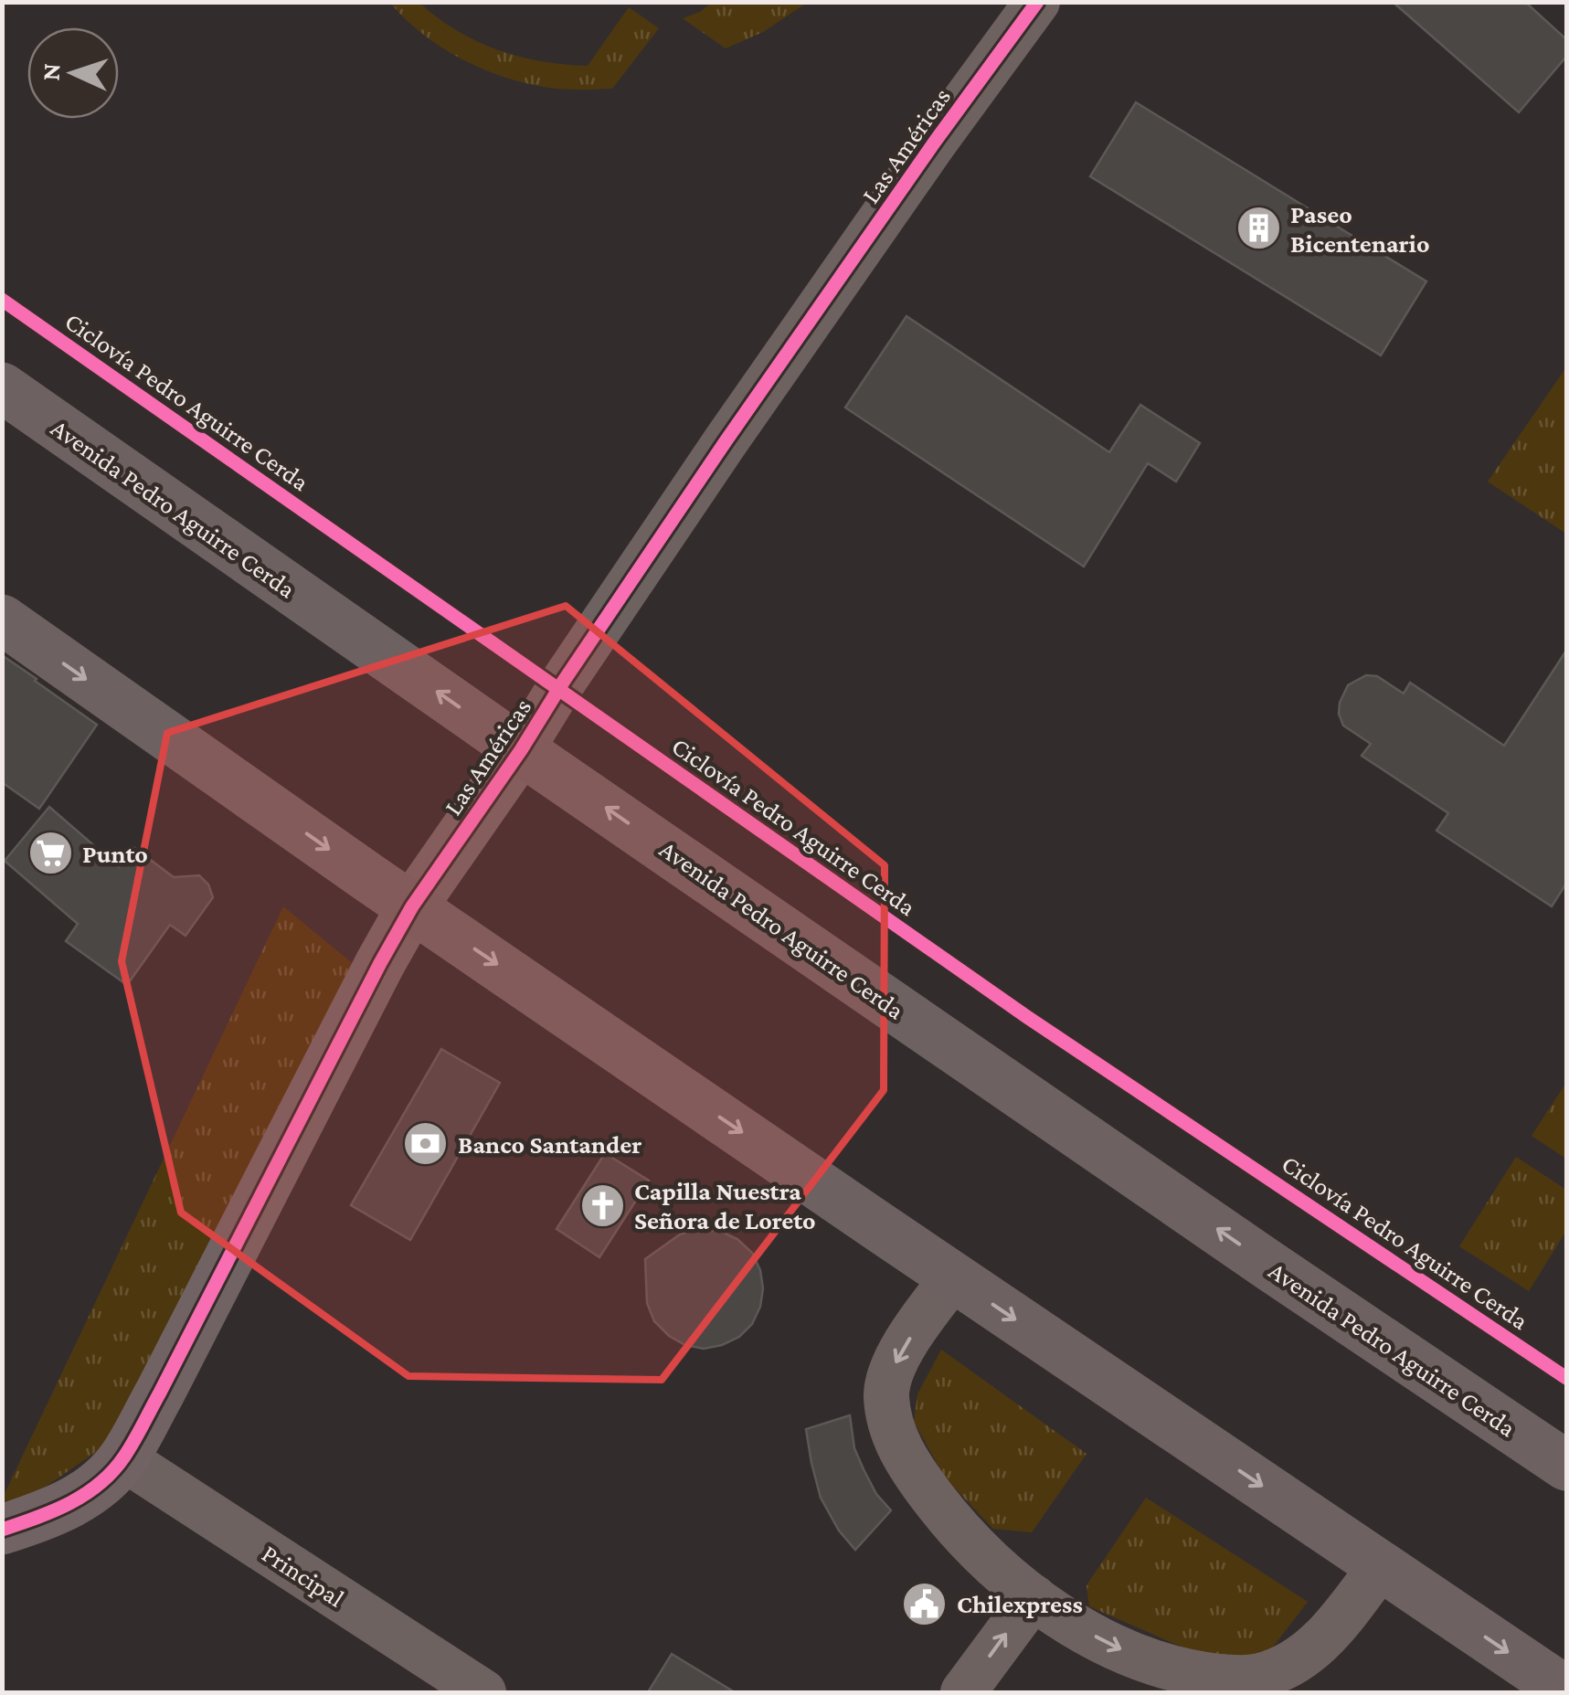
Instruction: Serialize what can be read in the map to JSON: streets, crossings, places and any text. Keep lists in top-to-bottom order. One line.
{"streets":{"main road":["Avenida Pedro Aguirre Cerda"],"street":["Las Américas","Principal"],"cycle path":["Ciclovía Pedro Aguirre Cerda"]},"crossings":[["Las Américas","Avenida Pedro Aguirre Cerda"],["Las Américas","Principal"]],"places":{"building":["Paseo Bicentenario"],"supermarket":["Punto"],"bank":["Banco Santander"],"church":["Capilla Nuestra Señora de Loreto"],"public building":["Chilexpress"]},"north":"left"}
